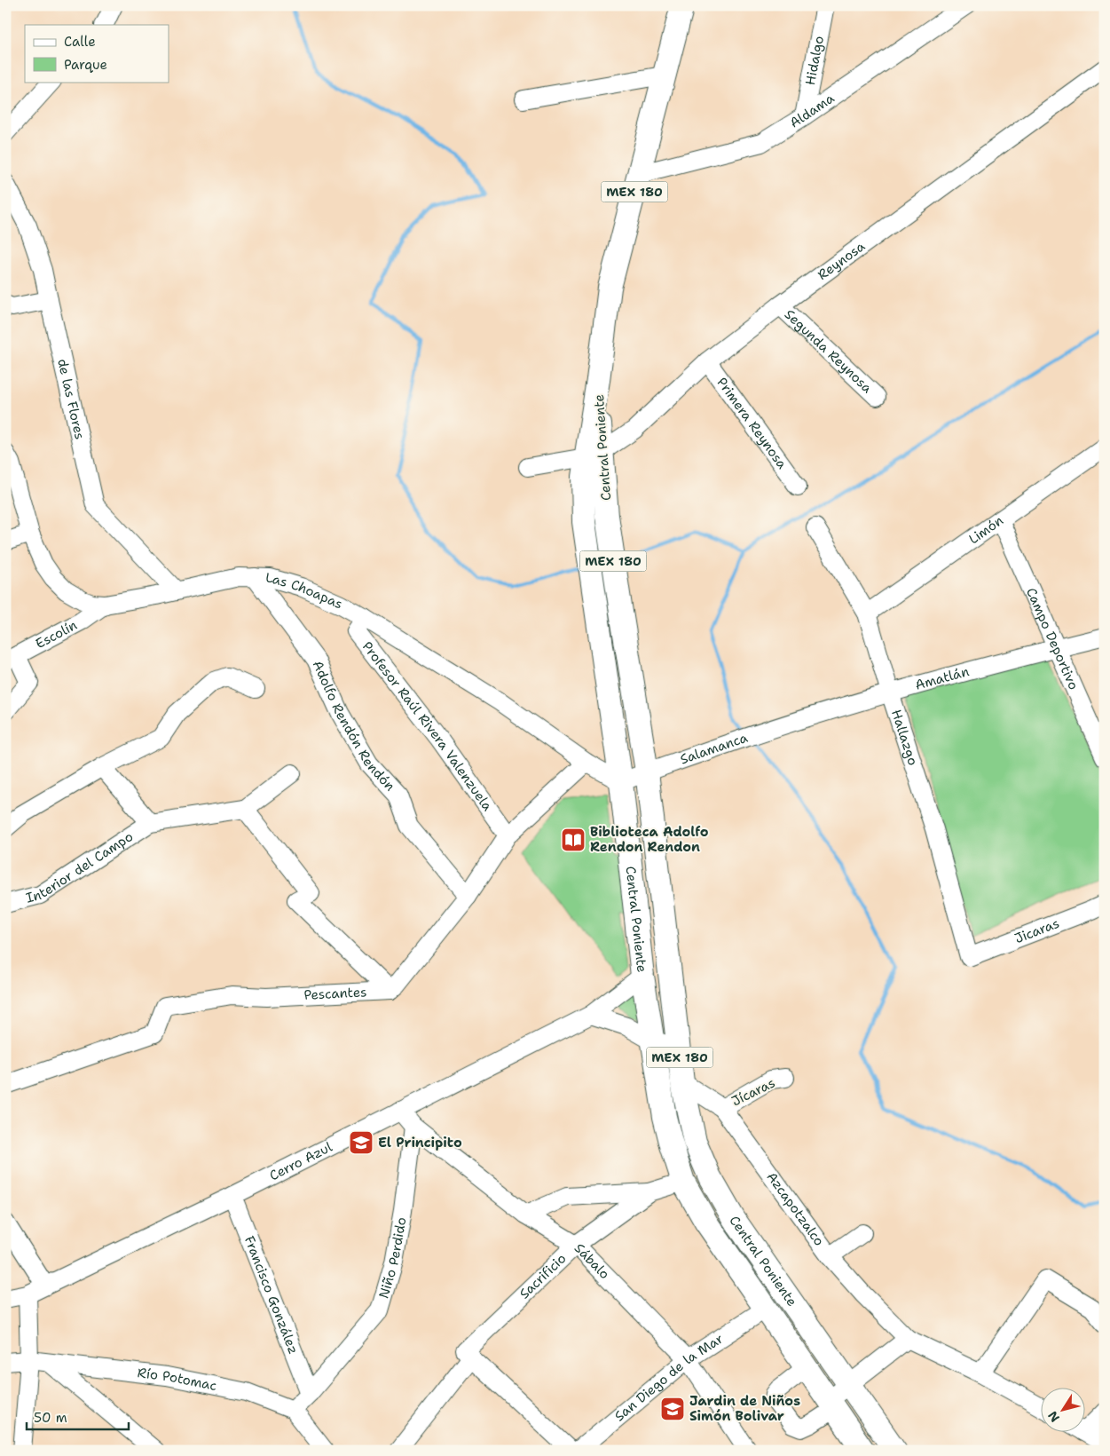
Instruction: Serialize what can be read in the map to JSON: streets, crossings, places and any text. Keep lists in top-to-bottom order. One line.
{"streets":{"main road":["MEX 180","Central Poniente"],"street":["Hidalgo","Aldama","Reynosa","Segunda Reynosa","de las Flores","Primera Reynosa","Limón","Las Choapas","Escolín","Campo Deportivo","Amatlán","Adolfo Rendón Rendón","Profesor Raúl Rivera Valenzuela","Hallazgo","Salamanca","Interior del Campo","Jicaras","Pescantes","Jícaras","Cerro Azul","Azcapotzalco","Niño Perdido","Sábalo","Sacrificio","Francisco González","San Diego de la Mar","Río Potomac"]},"crossings":[["Hidalgo","Aldama"],["Aldama","MEX 180"],["Aldama","Central Poniente"],["MEX 180","Central Poniente"],["Reynosa","Segunda Reynosa"],["Reynosa","Primera Reynosa"],["Reynosa","Central Poniente"],["de las Flores","Las Choapas"],["Central Poniente","Las Choapas"],["Central Poniente","Salamanca"],["Central Poniente","Cerro Azul"],["Central Poniente","Azcapotzalco"],["Central Poniente","Sacrificio"],["Central Poniente","San Diego de la Mar"],["Limón","Campo Deportivo"],["Limón","Hallazgo"],["Las Choapas","Escolín"],["Las Choapas","Adolfo Rendón Rendón"],["Las Choapas","Profesor Raúl Rivera Valenzuela"],["Campo Deportivo","Amatlán"],["Amatlán","Hallazgo"],["Amatlán","Salamanca"],["Hallazgo","Jicaras"],["Jícaras","Azcapotzalco"],["Cerro Azul","Sábalo"],["Cerro Azul","Francisco González"],["Niño Perdido","Sábalo"],["Niño Perdido","Francisco González"],["Niño Perdido","Río Potomac"],["Sábalo","Sacrificio"],["Sábalo","San Diego de la Mar"]],"places":{"library":["Biblioteca Adolfo Rendon Rendon"],"school or university":["El Principito","Jardin de Niños Simón Bolivar"]},"legend":["Calle","Parque"],"scale_bar":"50 m","north":"bottom left"}
